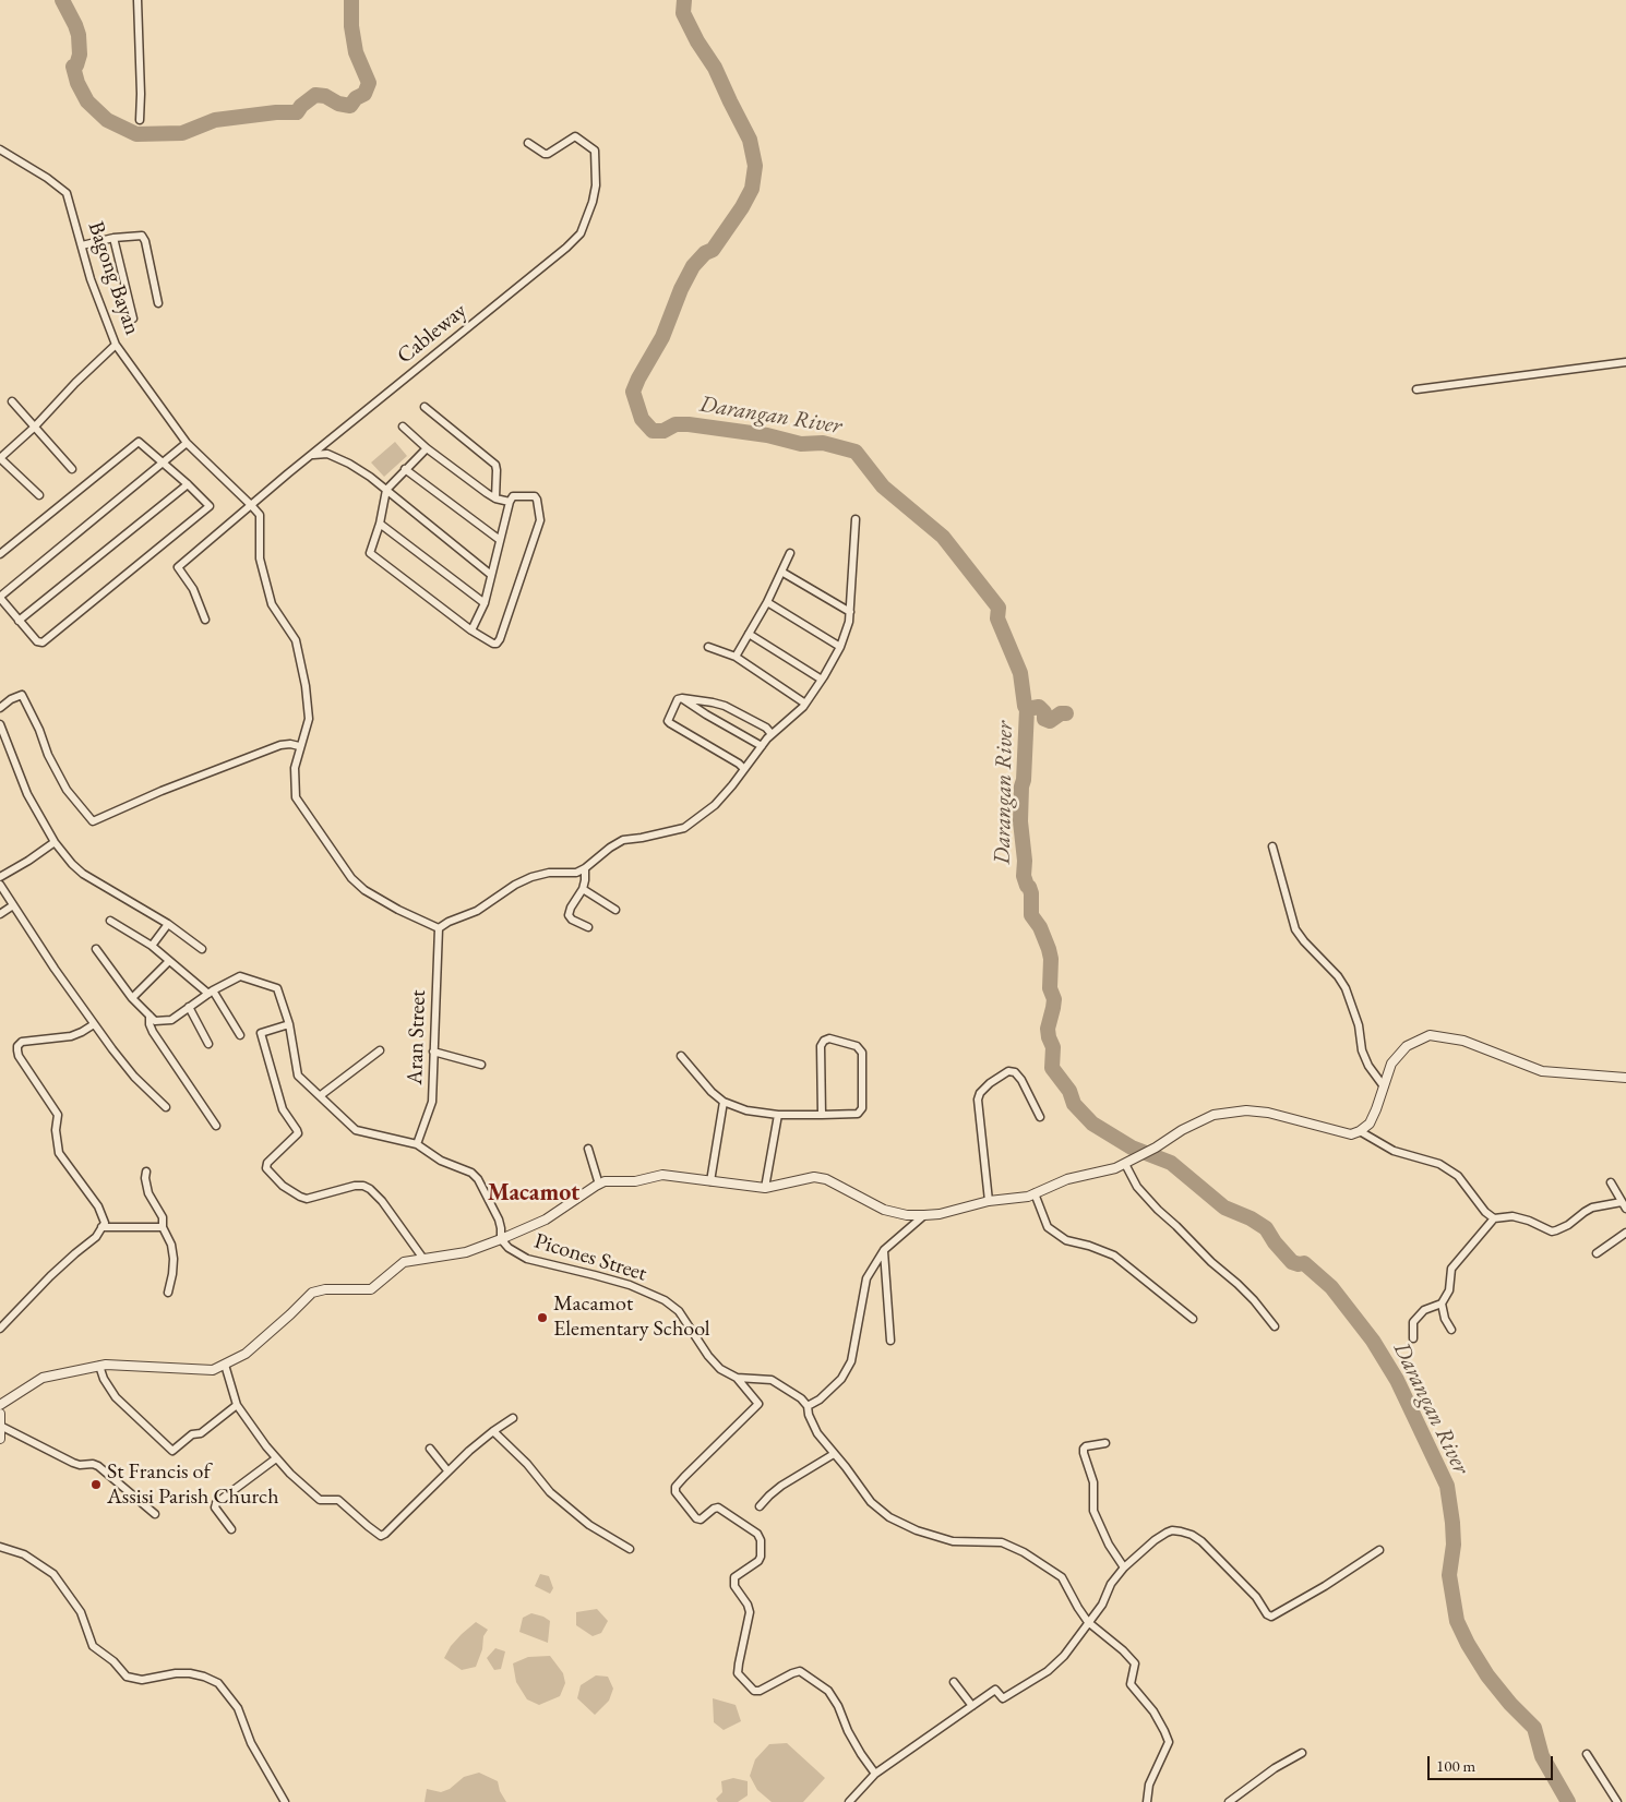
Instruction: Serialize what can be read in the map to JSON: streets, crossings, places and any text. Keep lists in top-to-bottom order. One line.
{"streets":{"street":["Bagong Bayan","Cableway","Aran Street","Picones Street"]},"crossings":[["Bagong Bayan","Cableway"]],"districts":["Macamot"],"water":["Darangan River"],"places":["Macamot Elementary School","St Francis of Assisi Parish Church"],"scale_bar":"100 m"}
